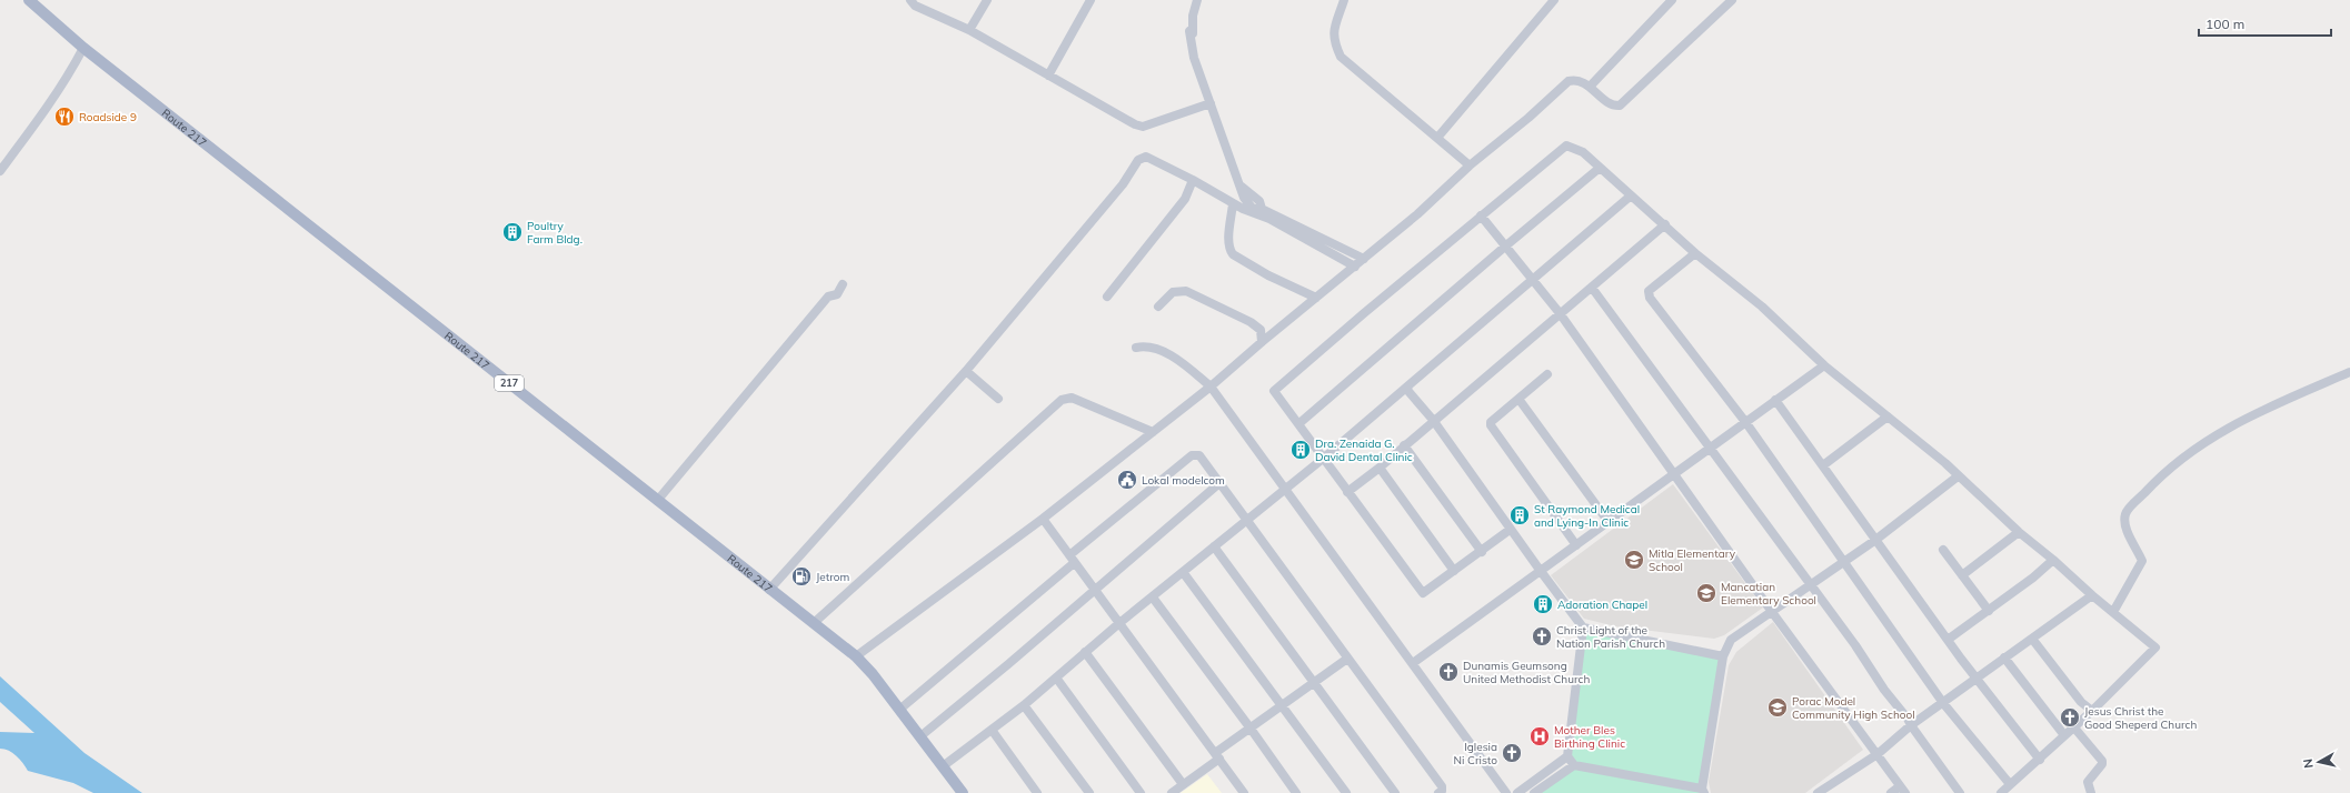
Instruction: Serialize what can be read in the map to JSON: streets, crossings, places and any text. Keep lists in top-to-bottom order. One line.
{"streets":{"main road":["Route 217","217"]},"places":{"restaurant":["Roadside 9"],"building":["Poultry Farm Bldg.","Dra. Zenaida G. David Dental Clinic","St Raymond Medical and Lying-In Clinic","Adoration Chapel"],"public building":["Lokal modelcom"],"school or university":["Mitla Elementary School","Mancatian Elementary School","Porac Model Community High School"],"fuel station":["Jetrom"],"church":["Christ Light of the Nation Parish Church","Dunamis Geumsong United Methodist Church","Jesus Christ the Good Sheperd Church","Iglesia Ni Cristo"],"hospital":["Mother Bles Birthing Clinic"]},"scale_bar":"100 m","north":"left"}
